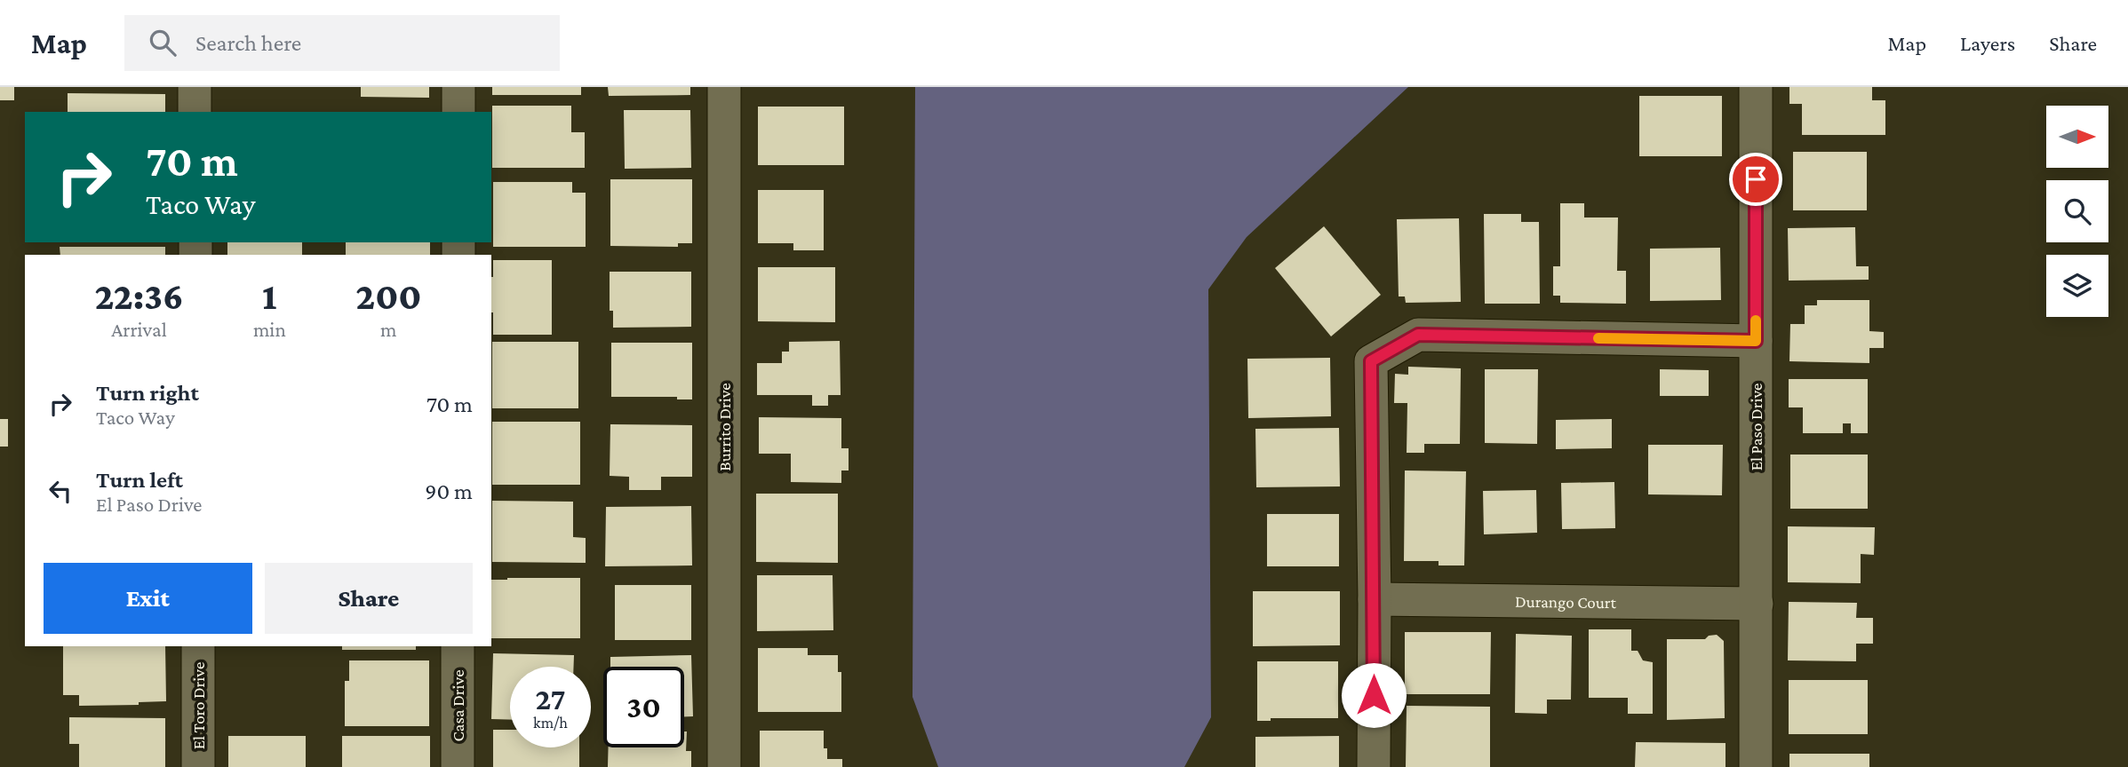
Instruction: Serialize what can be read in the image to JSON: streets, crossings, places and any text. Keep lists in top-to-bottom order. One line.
{"streets":{"street":["Burrito Drive","El Paso Drive","Durango Court","El Toro Drive","Casa Drive"]},"crossings":[["El Paso Drive","Durango Court"]],"north":"right","page":{"header":"Map","search":"Search here","nav":["Map","Layers","Share"],"turn":["70 m","Taco Way"],"eta":["22:36","Arrival","1","min","200","m"],"list":[{"name":"Turn right","note":"Taco Way","value":"70 m"},{"name":"Turn left","note":"El Paso Drive","value":"90 m"}],"buttons":["Exit","Share"],"speed":"27 km/h","limit":"30"}}
